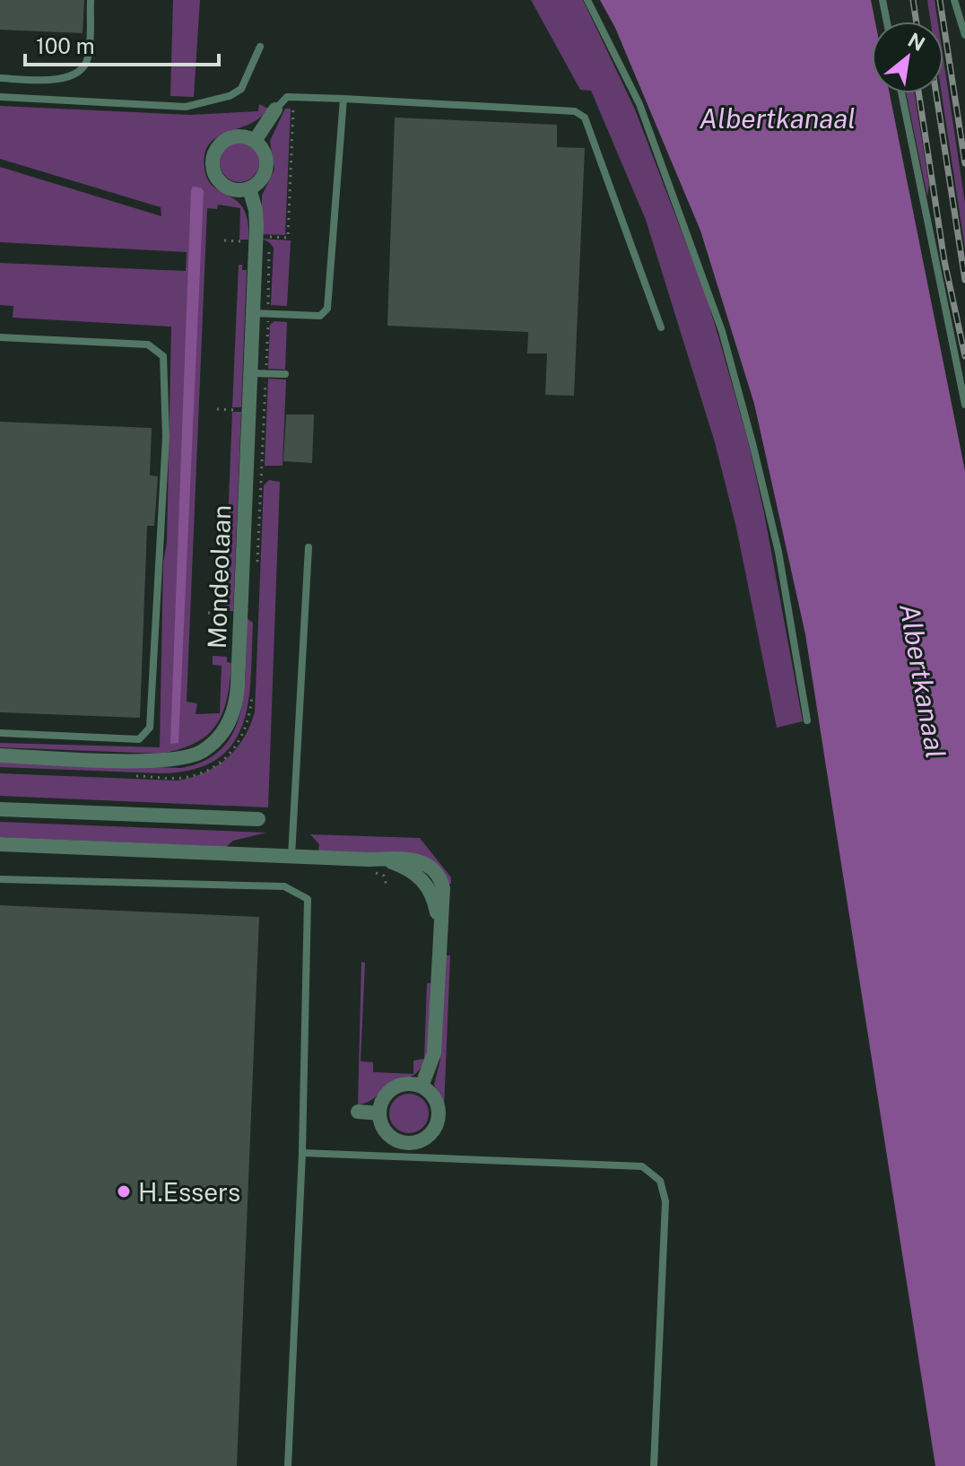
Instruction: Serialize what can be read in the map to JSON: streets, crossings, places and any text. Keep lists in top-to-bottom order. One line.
{"streets":{"street":["Mondeolaan"]},"water":["Albertkanaal"],"places":["H.Essers"],"scale_bar":"100 m","north":"top right"}
